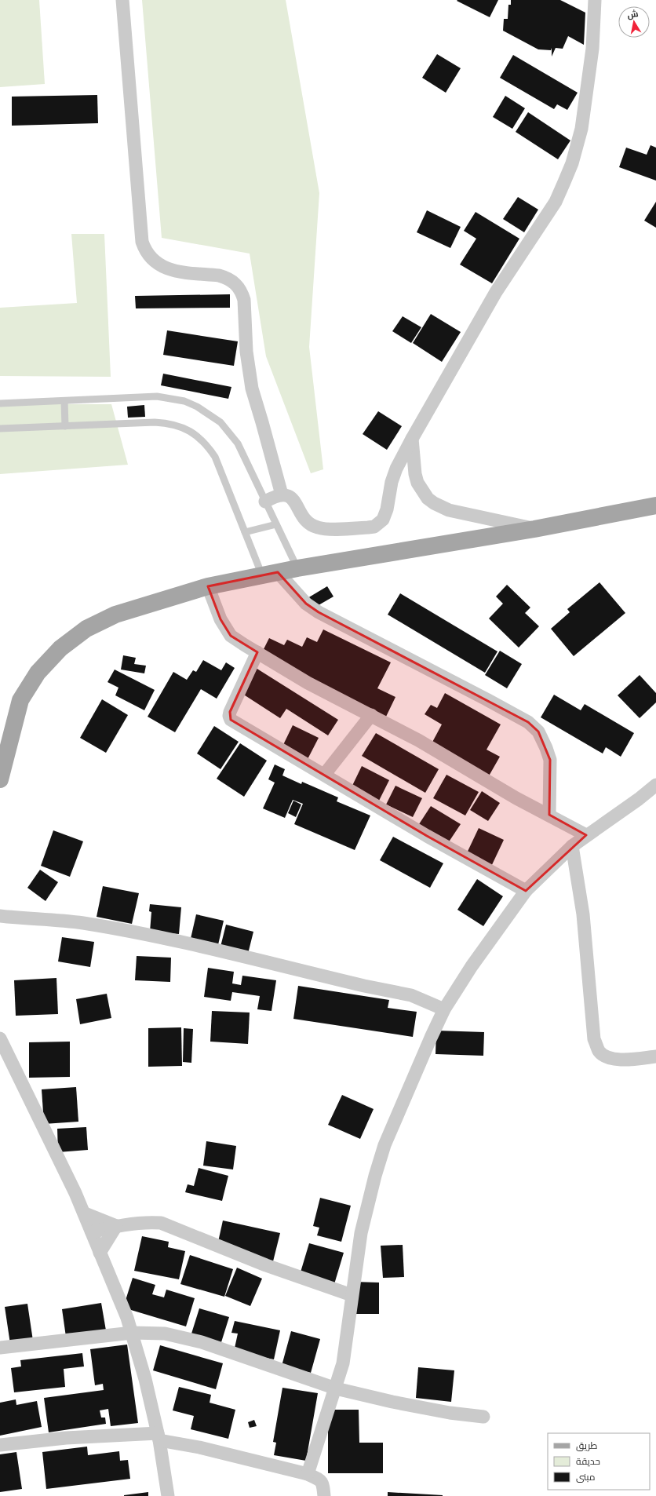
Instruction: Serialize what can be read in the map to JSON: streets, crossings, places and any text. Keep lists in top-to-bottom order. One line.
{"legend":["طريق","حديقة","مبنى"],"north":"top"}
